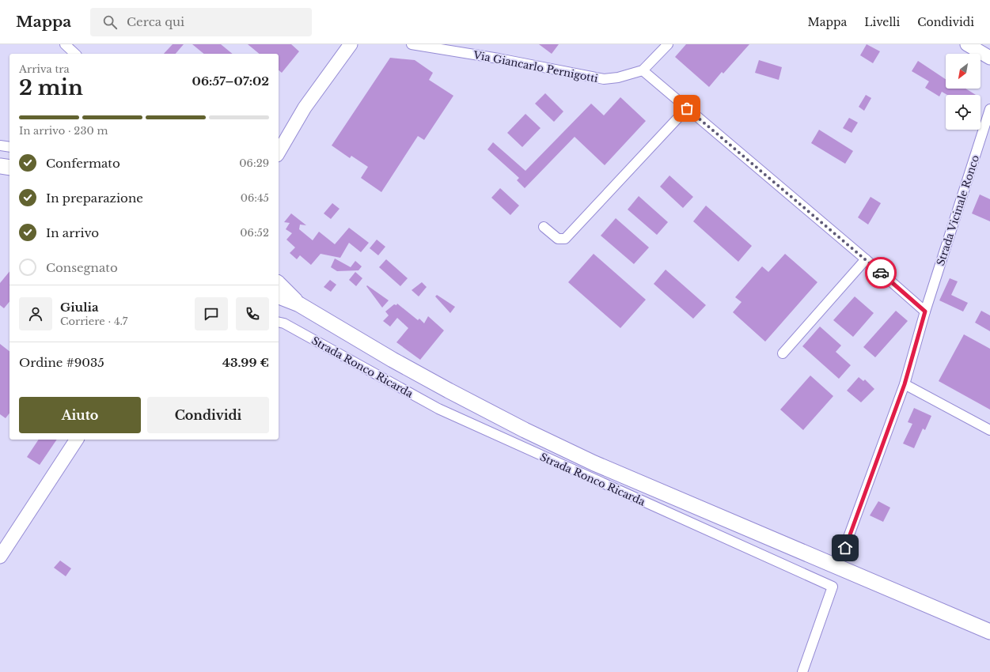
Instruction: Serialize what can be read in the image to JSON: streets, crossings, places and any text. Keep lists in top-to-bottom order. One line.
{"streets":{"street":["Via Giancarlo Pernigotti","Strada Vicinale Ronco","Strada Ronco Ricarda"]},"north":"bottom left","page":{"header":"Mappa","search":"Cerca qui","nav":["Mappa","Livelli","Condividi"],"heading":["2 min","Arriva tra","06:57–07:02"],"panel":["Giulia","Corriere · 4.7","Ordine #9035","43.99 €"],"bar":"In arrivo · 230 m","list":[["Confermato","06:29"],["In preparazione","06:45"],["In arrivo","06:52"],"Consegnato"],"buttons":["Aiuto","Condividi"]}}
